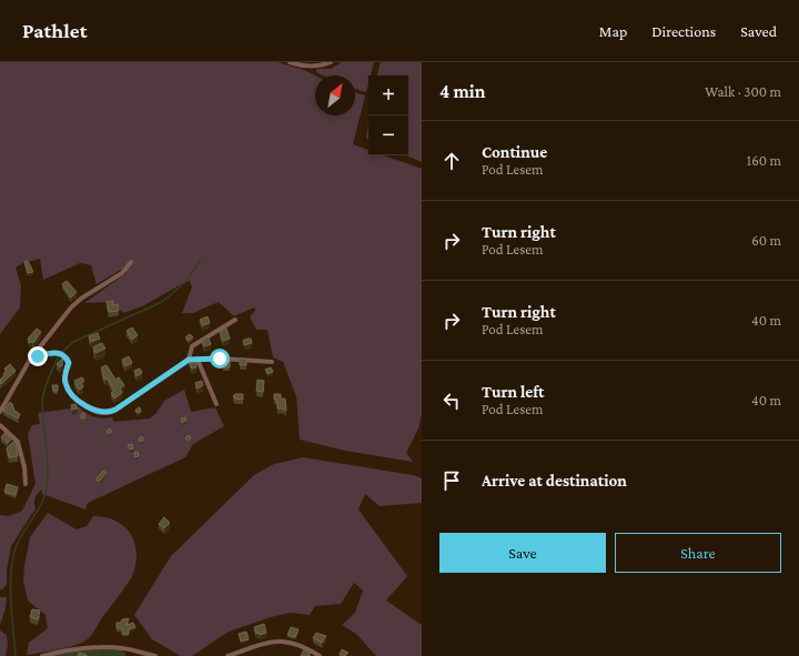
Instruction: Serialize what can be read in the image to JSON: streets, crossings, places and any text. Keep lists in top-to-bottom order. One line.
{"north":"top right","page":{"header":"Pathlet","nav":["Map","Directions","Saved"],"heading":["4 min","Walk · 300 m"],"map_buttons":["+","−"],"list":[["Continue","Pod Lesem","160 m"],["Turn right","Pod Lesem","60 m"],["Turn right","Pod Lesem","40 m"],["Turn left","Pod Lesem","40 m"],"Arrive at destination"],"buttons":["Save","Share"]}}
